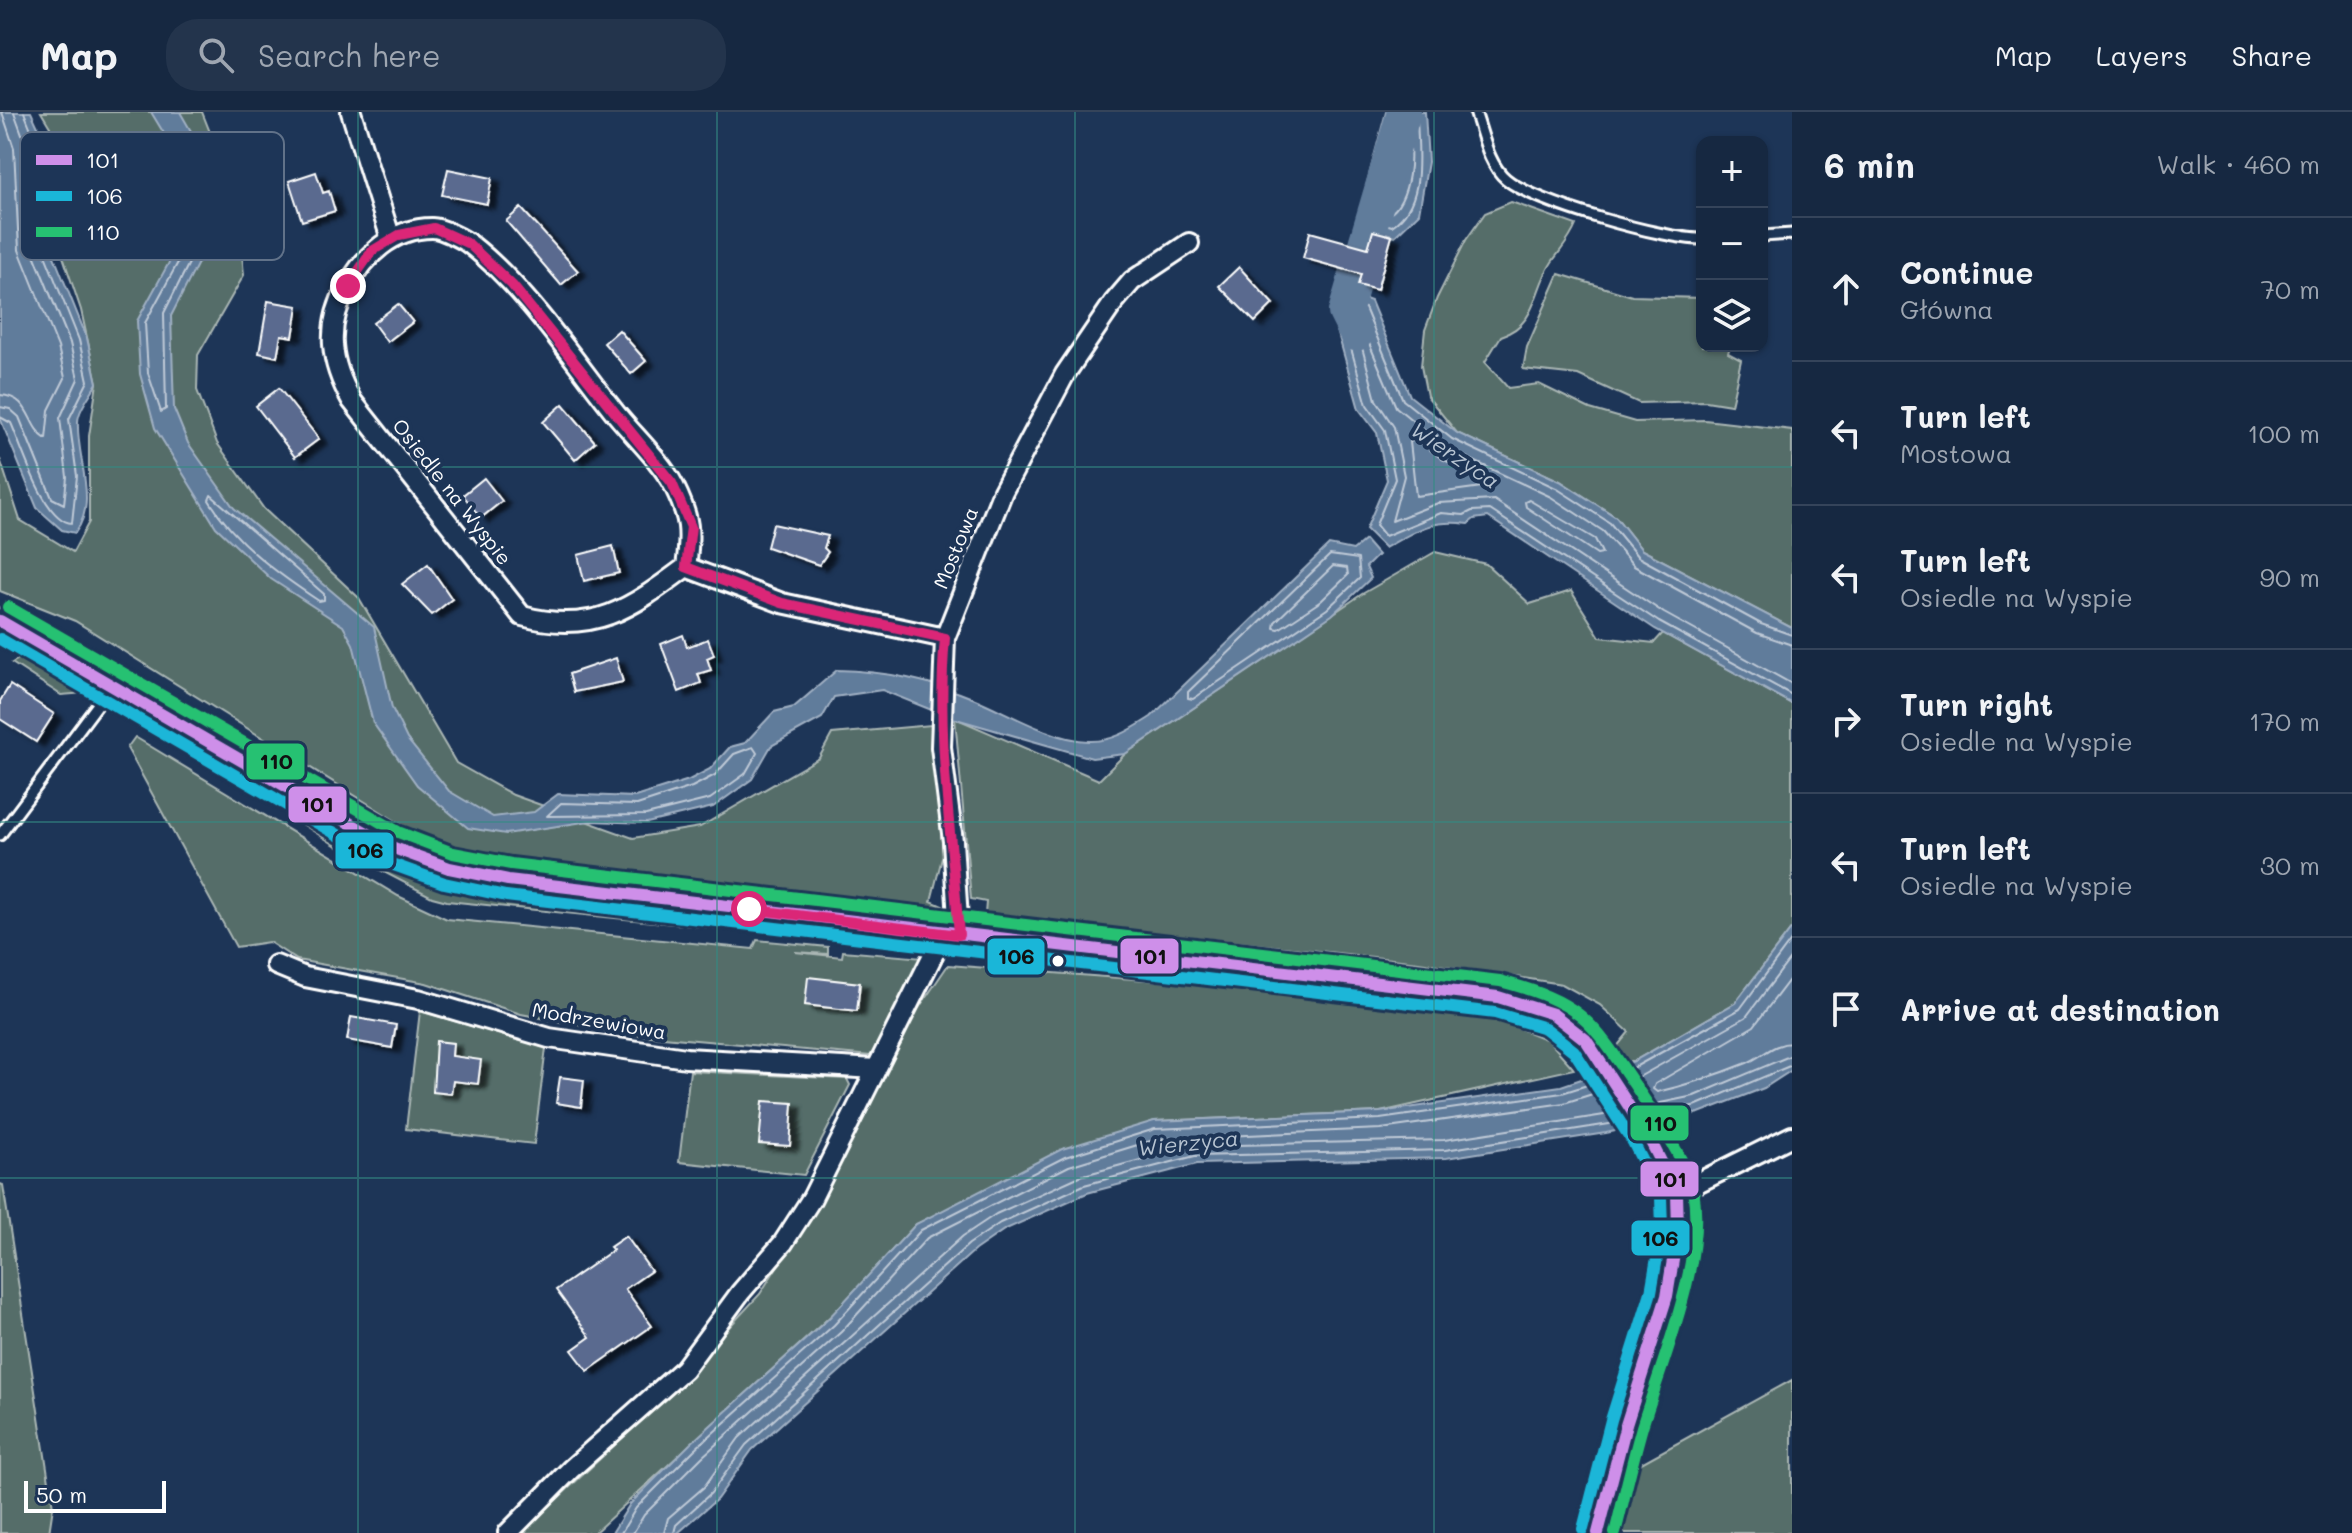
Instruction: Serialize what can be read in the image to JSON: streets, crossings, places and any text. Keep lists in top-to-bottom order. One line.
{"streets":{"street":["Osiedle na Wyspie","Mostowa","Modrzewiowa"]},"water":["Wierzyca"],"lines":["transit line 110","transit line 101","transit line 106"],"legend":["101","106","110"],"scale_bar":"50 m","page":{"header":"Map","search":"Search here","nav":["Map","Layers","Share"],"heading":["6 min","Walk · 460 m"],"map_buttons":["+","−"],"list":[["Continue","Główna","70 m"],["Turn left","Mostowa","100 m"],["Turn left","Osiedle na Wyspie","90 m"],["Turn right","Osiedle na Wyspie","170 m"],["Turn left","Osiedle na Wyspie","30 m"],"Arrive at destination"],"scale":"50 m"}}
